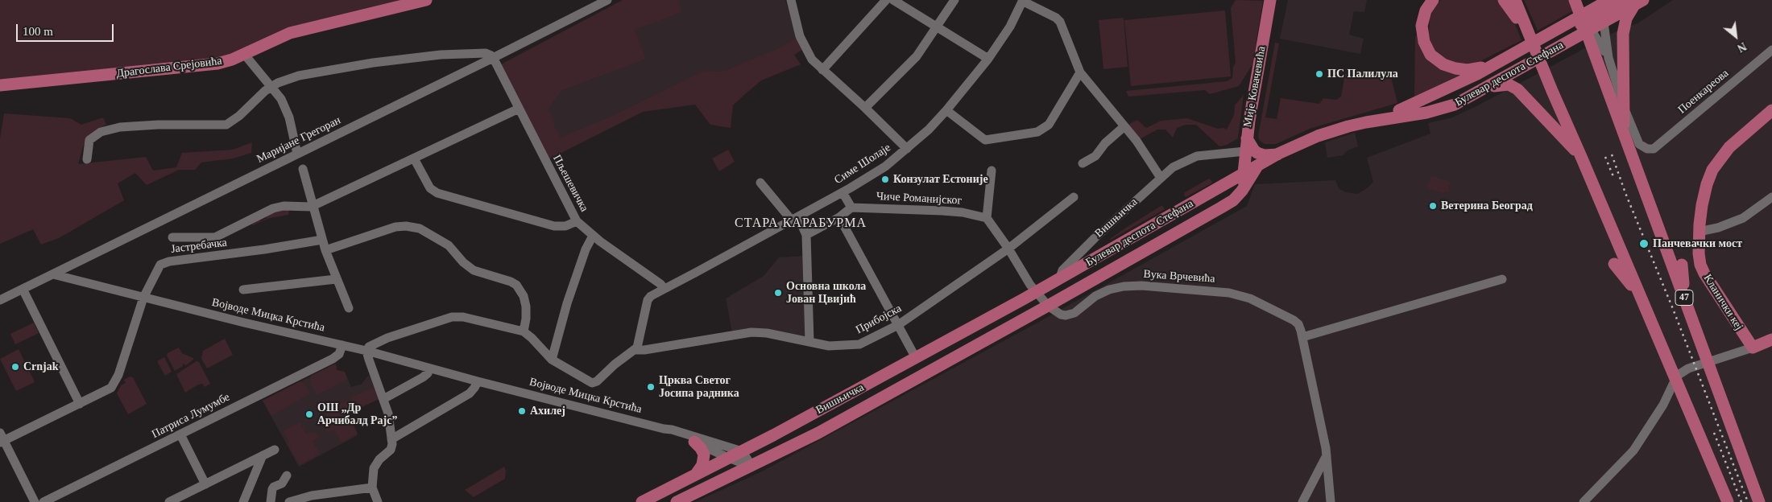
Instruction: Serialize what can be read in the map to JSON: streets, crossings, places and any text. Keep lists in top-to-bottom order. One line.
{"streets":{"main road":["Драгослава Срејовића","Булевар деспота Стефана","Мије Ковачевића","Вишњичка","47","Кланички кеј"],"street":["Поенкареова","Маријане Грегоран","Симе Шолаје","Пљешевичка","Чиче Романијског","Јастребачка","Вука Врчевића","Војводе Мицка Крстића","Прибојска","Патриса Лумумбе"]},"crossings":[["Булевар деспота Стефана","Мије Ковачевића"],["Булевар деспота Стефана","Вишњичка"],["Булевар деспота Стефана","Вука Врчевића"],["Маријане Грегоран","Пљешевичка"],["Маријане Грегоран","Војводе Мицка Крстића"],["Симе Шолаје","Пљешевичка"],["Симе Шолаје","Прибојска"],["Вишњичка","Вука Врчевића"],["Вишњичка","Војводе Мицка Крстића"],["Јастребачка","Војводе Мицка Крстића"],["Војводе Мицка Крстића","Патриса Лумумбе"]],"districts":["СТАРА КАРАБУРМА"],"places":["ПС Палилула","Конзулат Естоније","Ветерина Београд","Панчевачки мост","Основна школа Јован Цвијић","Crnjak","Црква Светог Јосипа радника","Ахилеј","ОШ „Др Арчибалд Рајс”"],"scale_bar":"100 m","north":"bottom right"}
